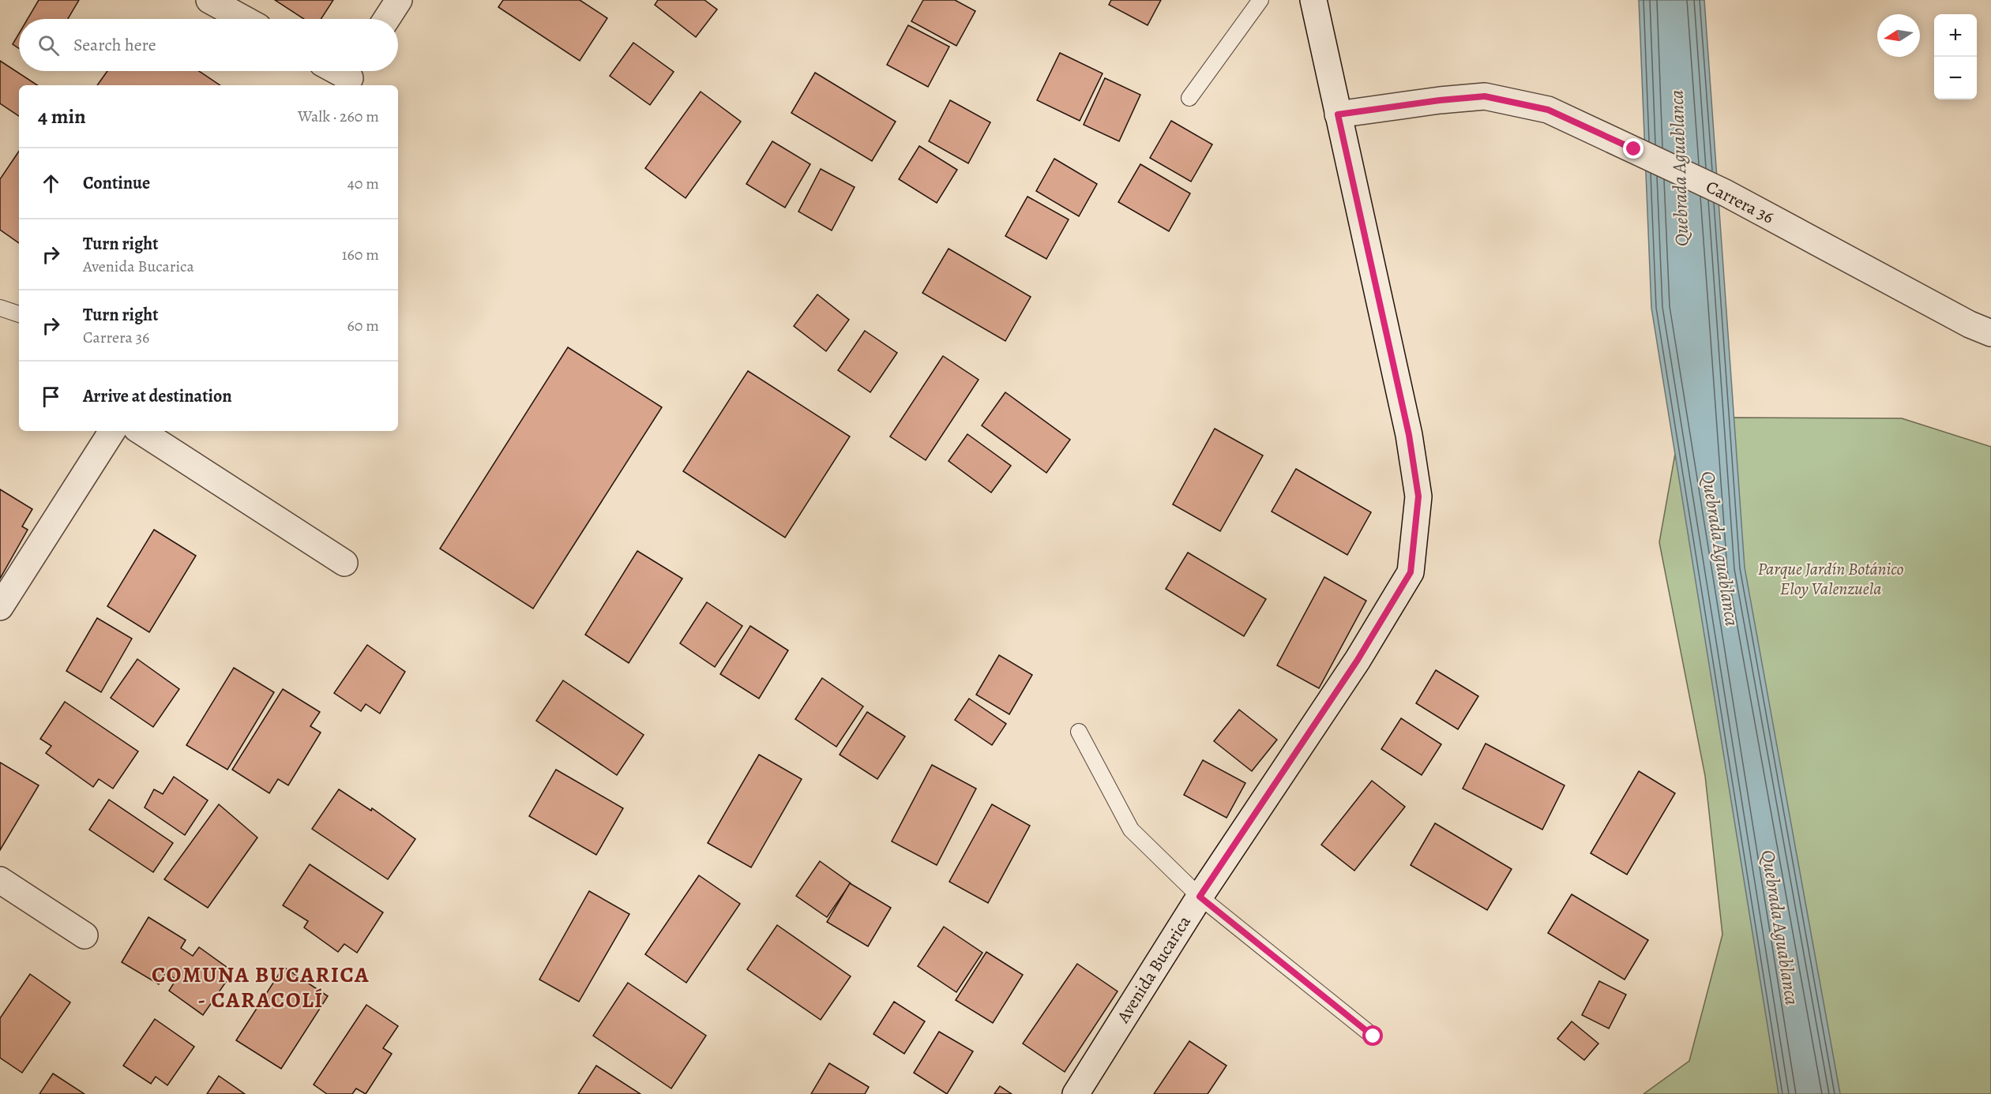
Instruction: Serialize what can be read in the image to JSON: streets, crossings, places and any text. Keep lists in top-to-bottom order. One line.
{"streets":{"street":["Carrera 36","Avenida Bucarica"]},"crossings":[["Carrera 36","Avenida Bucarica"]],"districts":["COMUNA BUCARICA - CARACOLÍ"],"water":["Quebrada Aguablanca"],"parks":["Parque Jardín Botánico Eloy Valenzuela"],"north":"left","page":{"map_buttons":["+","−"],"search":"Search here","heading":["4 min","Walk · 260 m"],"list":[["Continue","40 m"],["Turn right","Avenida Bucarica","160 m"],["Turn right","Carrera 36","60 m"],"Arrive at destination"]}}
